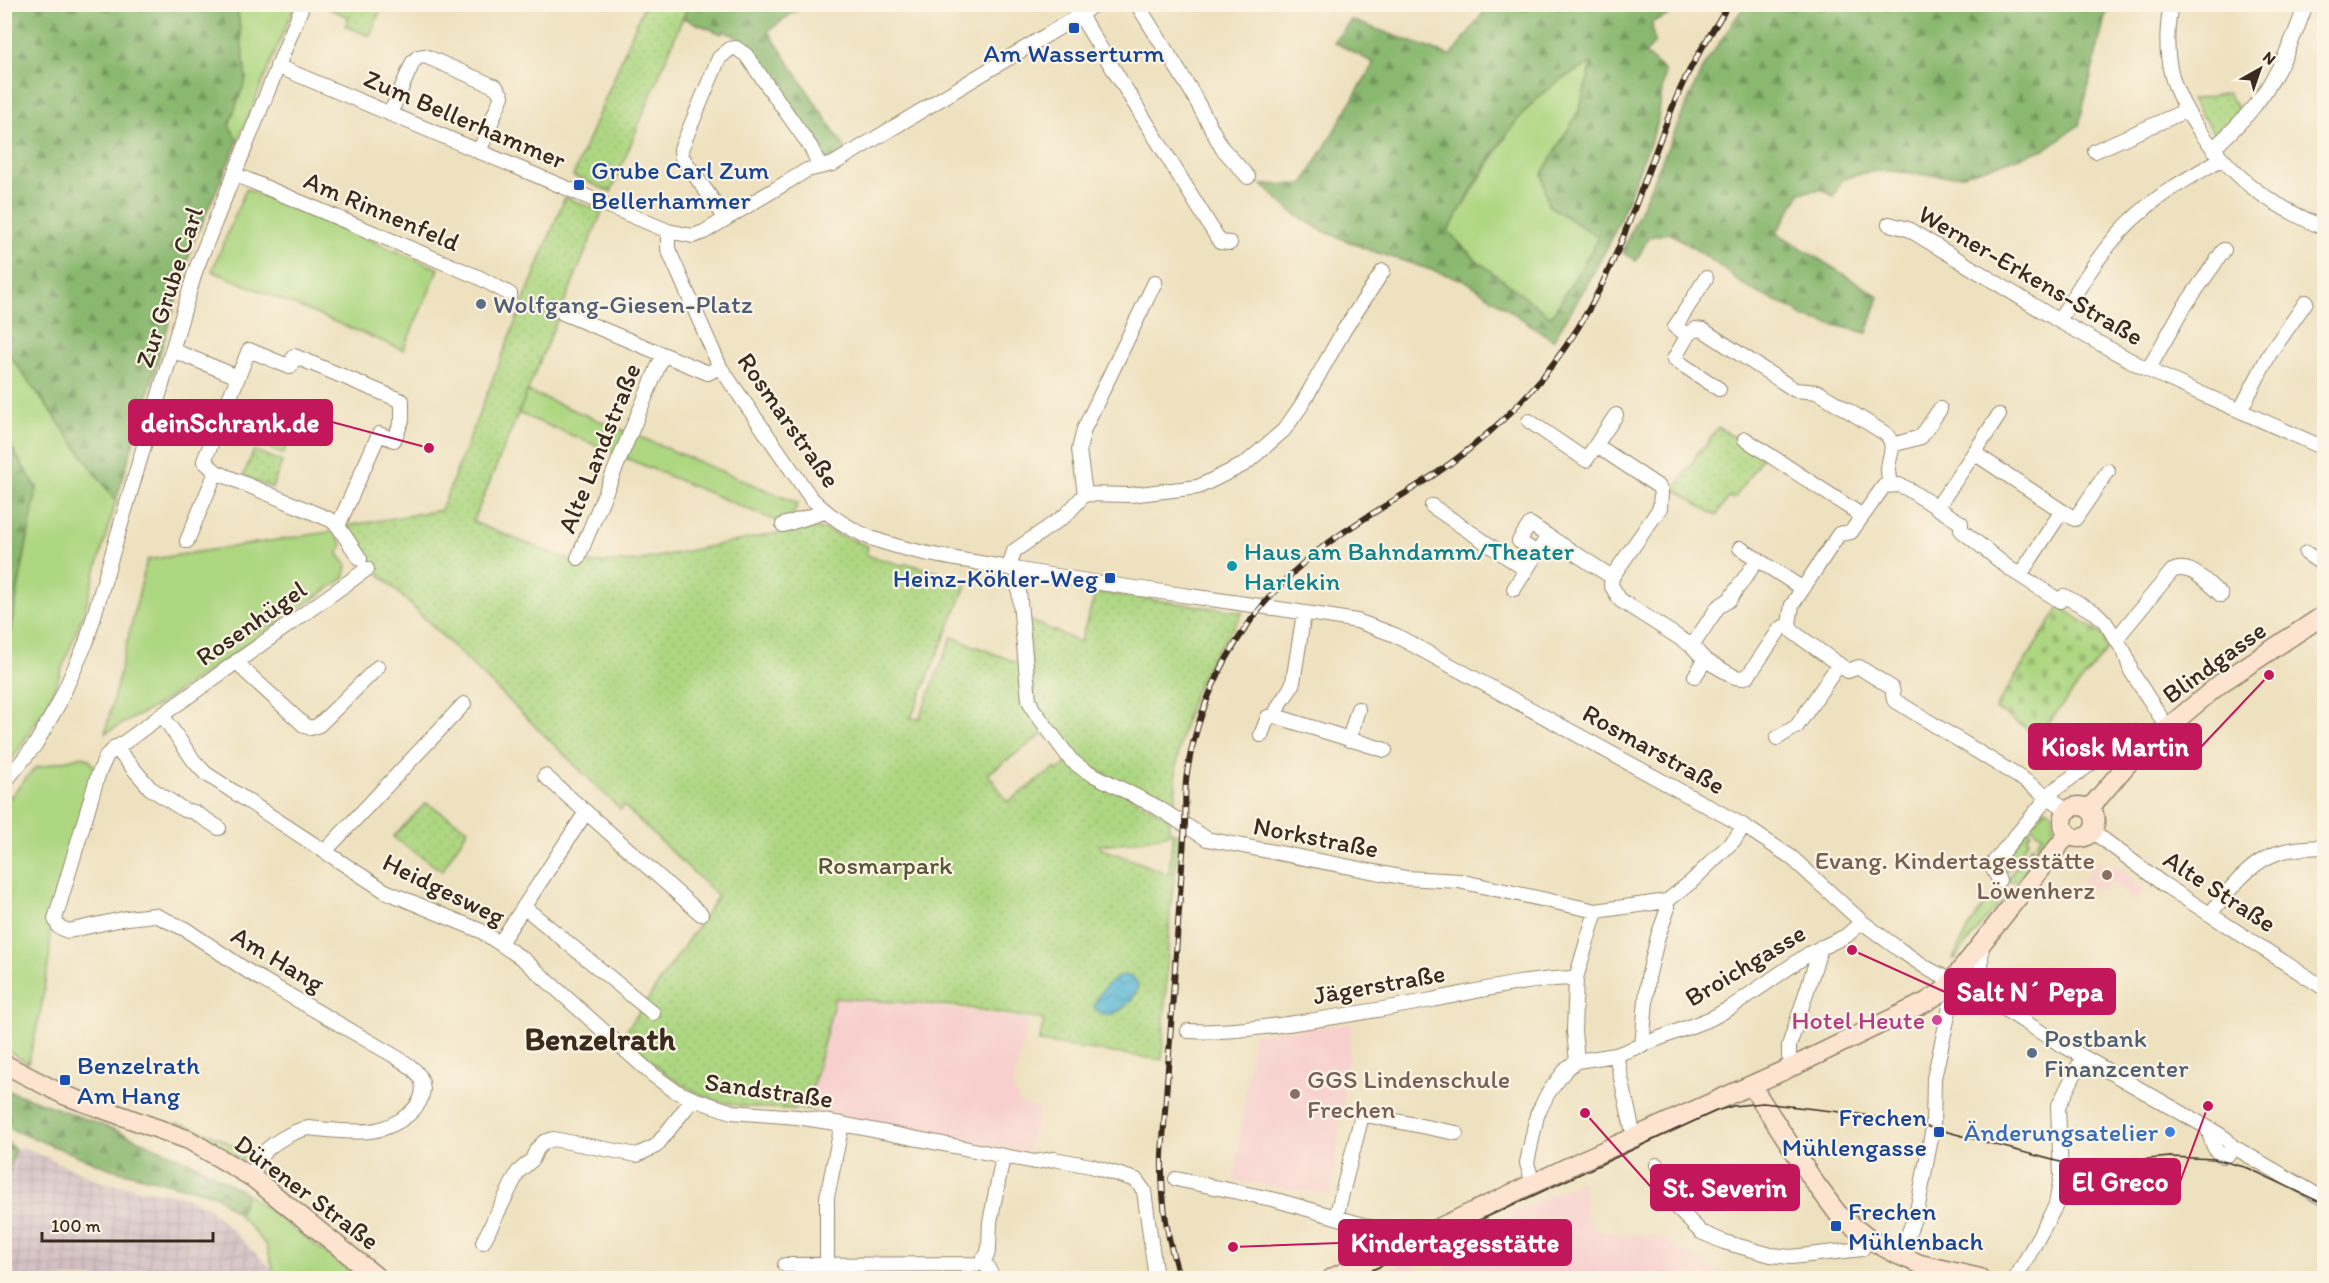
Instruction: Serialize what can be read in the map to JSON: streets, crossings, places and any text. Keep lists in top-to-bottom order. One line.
{"streets":{"main road":["Blindgasse","Dürener Straße"],"street":["Zum Bellerhammer","Am Rinnenfeld","Werner-Erkens-Straße","Zur Grube Carl","Rosmarstraße","Alte Landstraße","Rosenhügel","Norkstraße","Heidgesweg","Alte Straße","Am Hang","Broichgasse","Jägerstraße","Sandstraße"]},"crossings":[["Zum Bellerhammer","Zur Grube Carl"],["Zum Bellerhammer","Rosmarstraße"],["Am Rinnenfeld","Zur Grube Carl"],["Rosmarstraße","Norkstraße"],["Rosmarstraße","Broichgasse"],["Rosenhügel","Heidgesweg"],["Blindgasse","Alte Straße"],["Heidgesweg","Sandstraße"],["Am Hang","Dürener Straße"]],"districts":["Benzelrath"],"parks":["Rosmarpark"],"places":{"transit":["Am Wasserturm","Grube Carl Zum Bellerhammer","Heinz-Köhler-Weg","Benzelrath Am Hang","Frechen Mühlengasse","Frechen Mühlenbach"],"other":["Wolfgang-Giesen-Platz","deinSchrank.de","Haus am Bahndamm/Theater Harlekin","Kiosk Martin","Evang. Kindertagesstätte Löwenherz","Salt N´ Pepa","Hotel Heute","Postbank Finanzcenter","GGS Lindenschule Frechen","El Greco","St. Severin","Änderungsatelier","Kindertagesstätte"]},"scale_bar":"100 m","north":"top right"}
